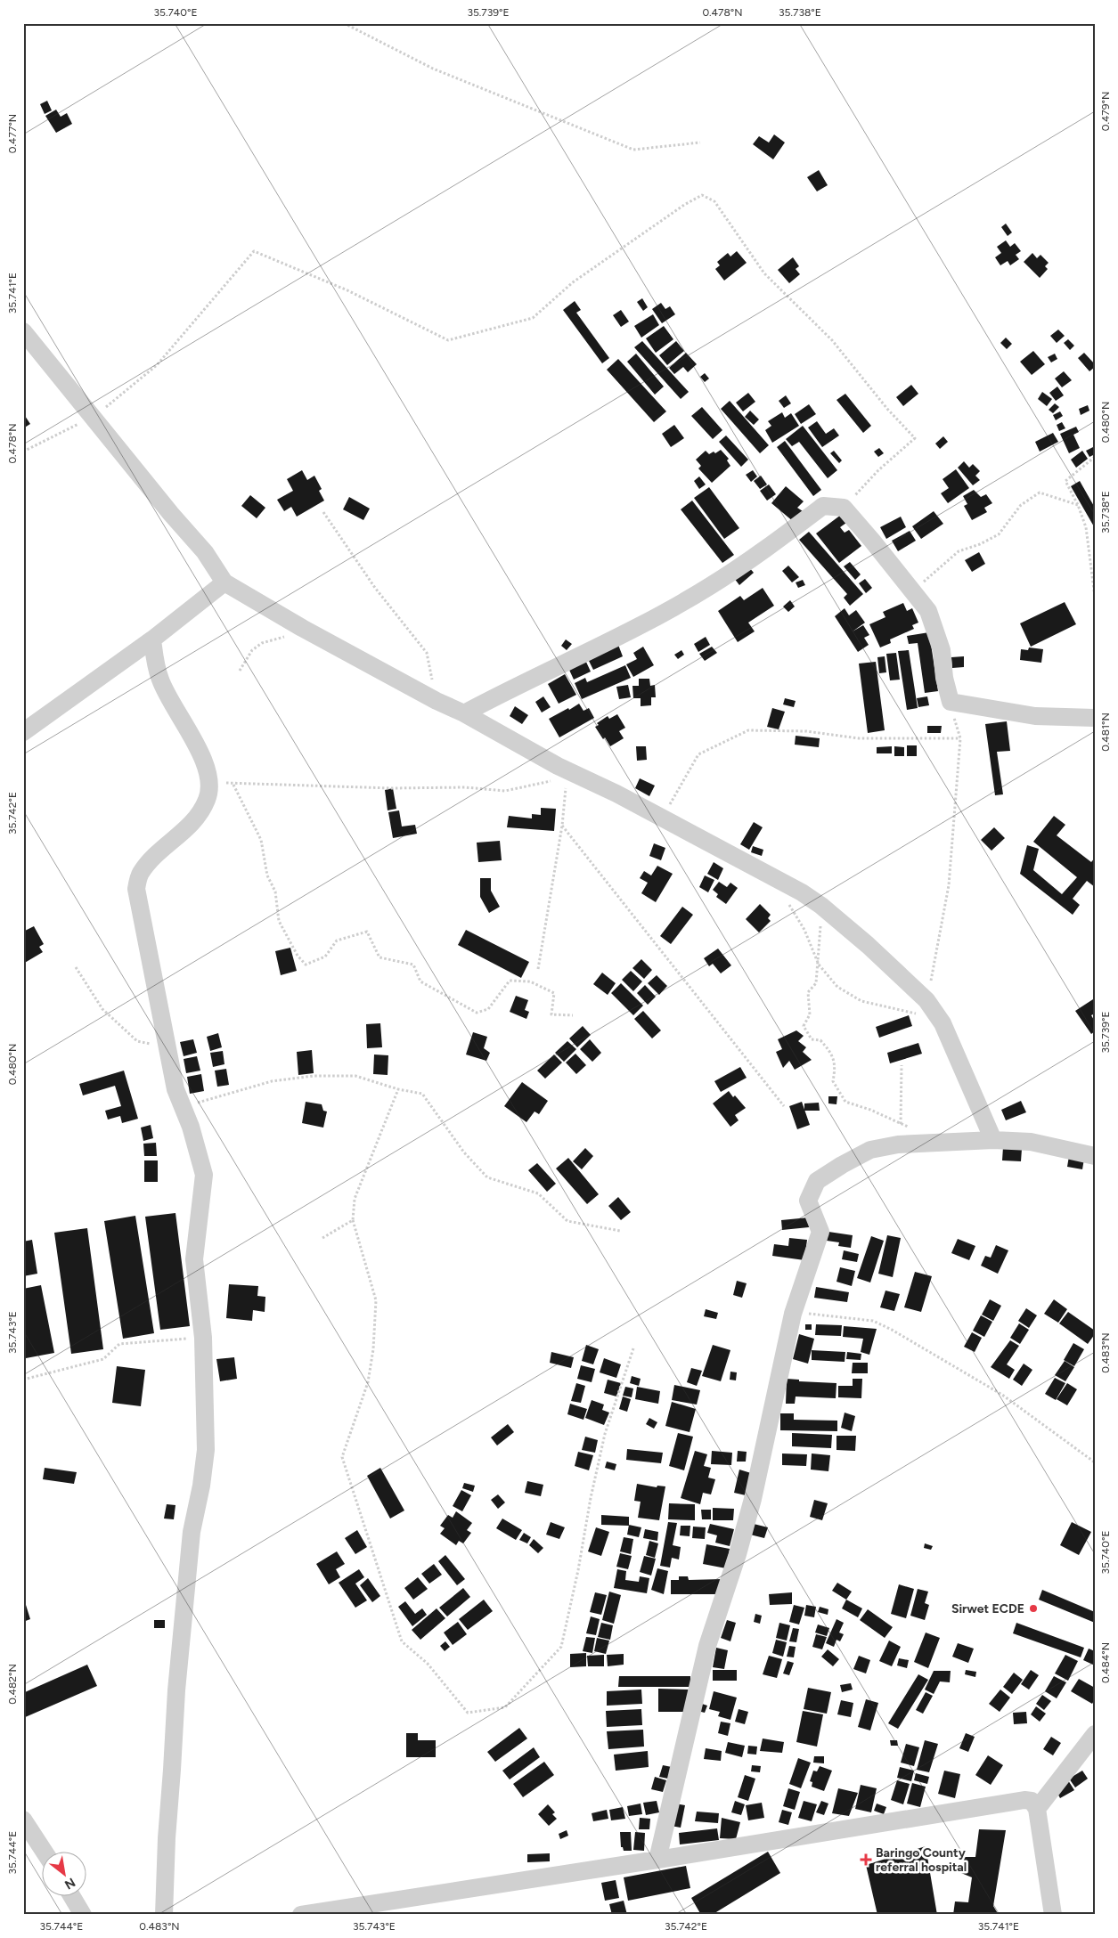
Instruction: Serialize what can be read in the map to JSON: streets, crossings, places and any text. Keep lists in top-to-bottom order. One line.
{"places":{"other":["Sirwet ECDE"],"health":["Baringo County referral hospital"]},"north":"bottom right","coordinates":["35.740°E","35.739°E","0.478°N","35.738°E","0.479°N","0.477°N","35.741°E","0.480°N","0.481°N","35.742°E","35.743°E","0.483°N","0.484°N","0.482°N","35.744°E"]}
